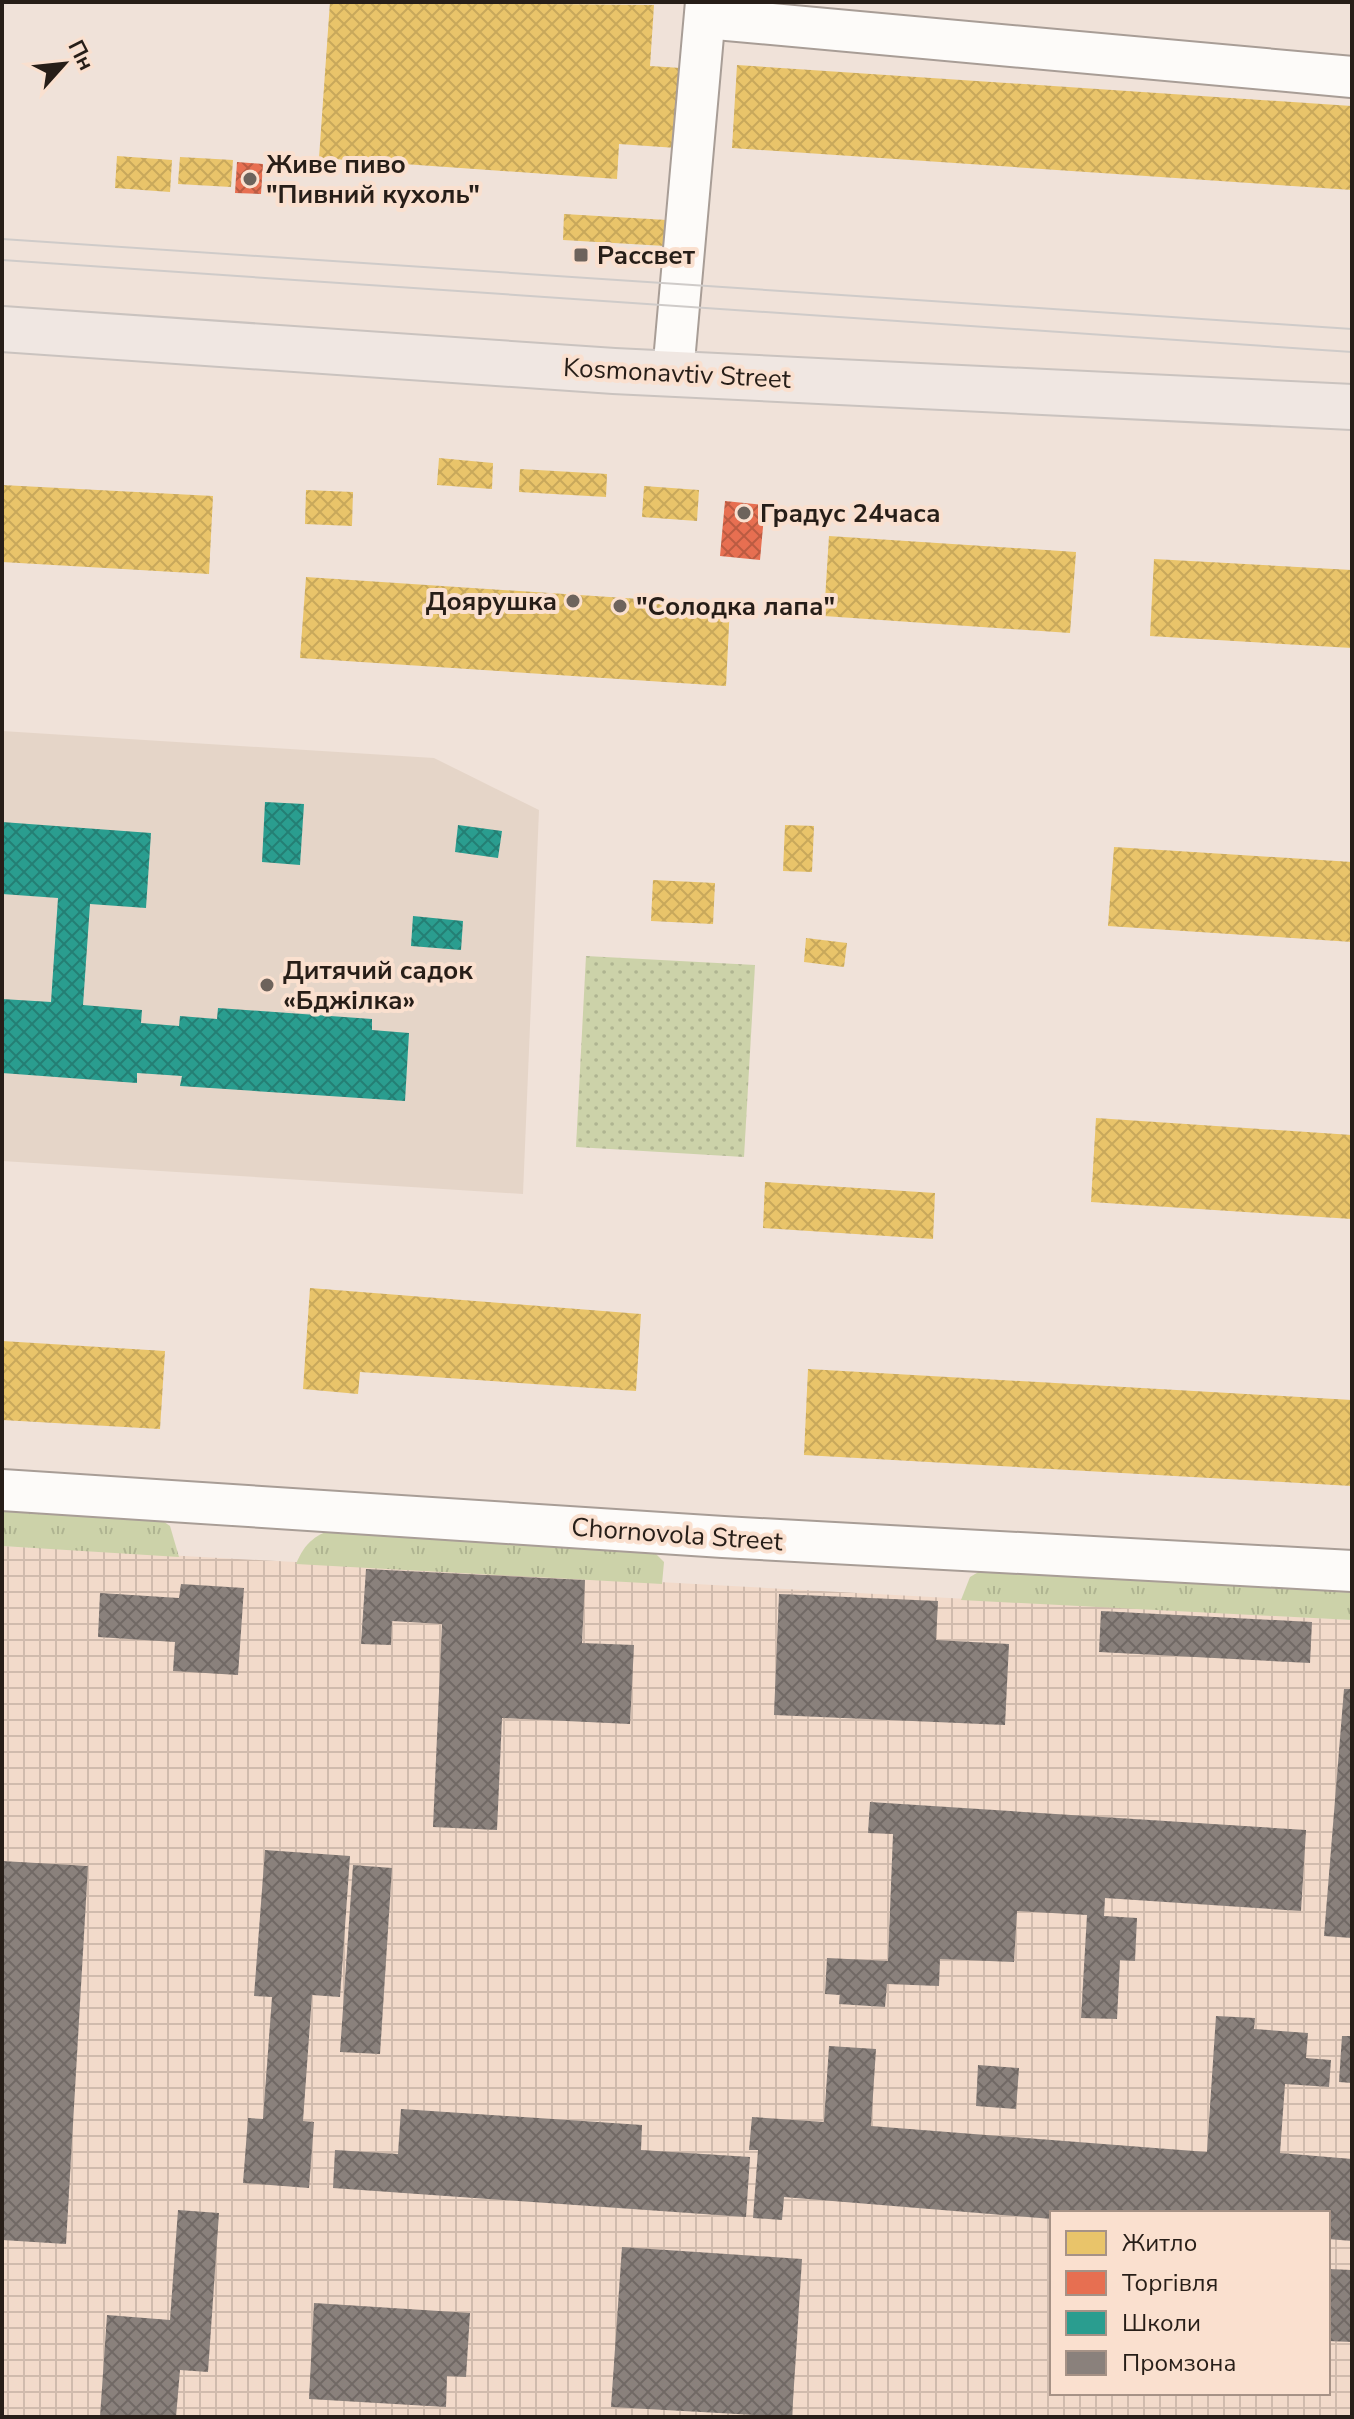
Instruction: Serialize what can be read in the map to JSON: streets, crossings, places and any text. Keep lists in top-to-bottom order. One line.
{"streets":{"main road":["Kosmonavtiv Street"],"street":["Chornovola Street"]},"places":{"other":["Живе пиво \"Пивний кухоль\"","Градус 24часа","Доярушка","\"Солодка лапа\"","Дитячий садок «Бджілка»"],"transit":["Рассвет"]},"legend":["Житло","Торгівля","Школи","Промзона"],"north":"top right"}
